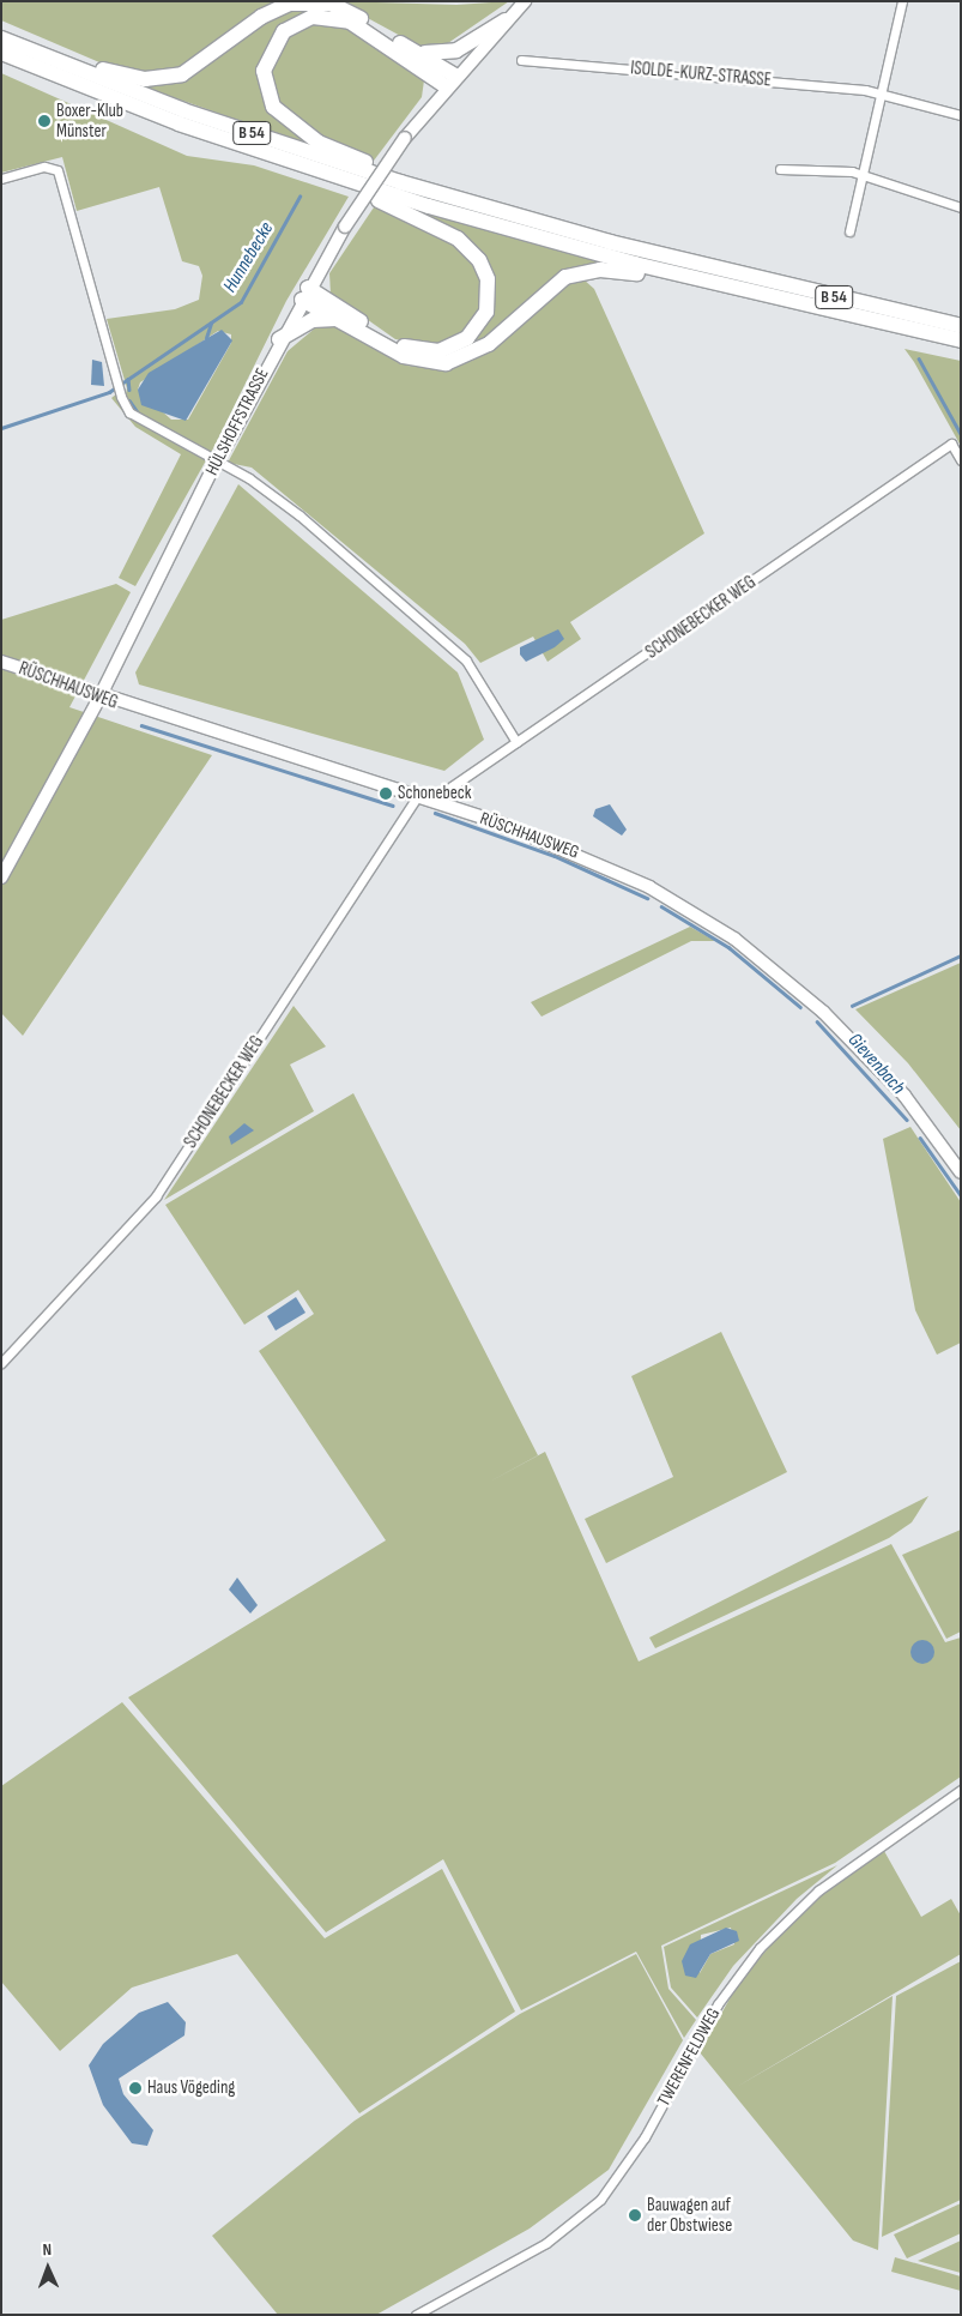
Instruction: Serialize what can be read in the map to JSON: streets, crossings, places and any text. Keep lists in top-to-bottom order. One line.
{"streets":{"highway":["B 54"],"main road":["HÜLSHOFFSTRASSE","RÜSCHHAUSWEG"],"street":["ISOLDE-KURZ-STRASSE","SCHONEBECKER WEG","TWERENFELDWEG"]},"crossings":[["HÜLSHOFFSTRASSE","RÜSCHHAUSWEG"],["SCHONEBECKER WEG","RÜSCHHAUSWEG"]],"water":["Hunnebecke","Gievenbach"],"places":["Boxer-Klub Münster","Schonebeck","Haus Vögeding","Bauwagen auf der Obstwiese"],"north":"top"}
